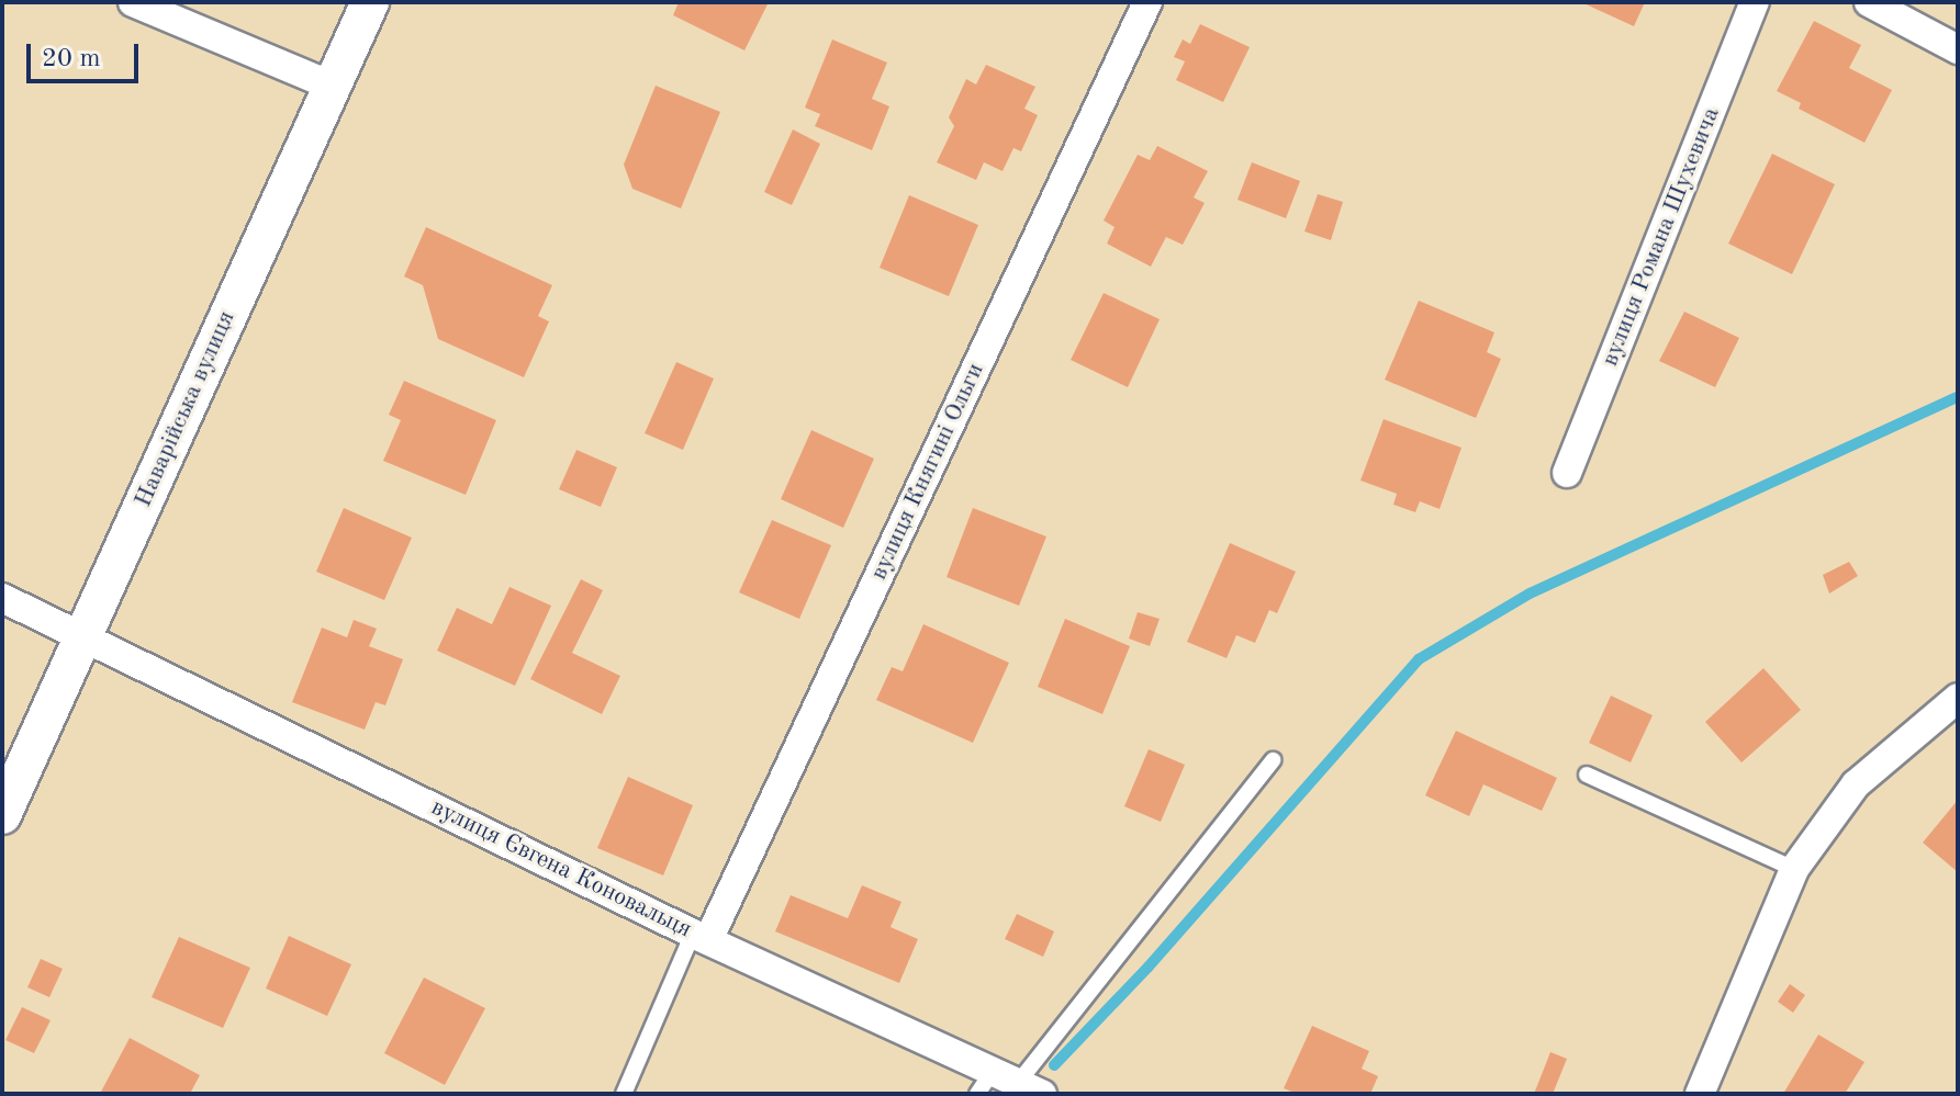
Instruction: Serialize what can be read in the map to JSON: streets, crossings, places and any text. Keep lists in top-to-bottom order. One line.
{"streets":{"street":["вулиця Романа Шухевича","Наварійська вулиця","вулиця Княгині Ольги","вулиця Євгена Коновальця"]},"crossings":[["Наварійська вулиця","вулиця Євгена Коновальця"],["вулиця Княгині Ольги","вулиця Євгена Коновальця"]],"scale_bar":"20 m"}
